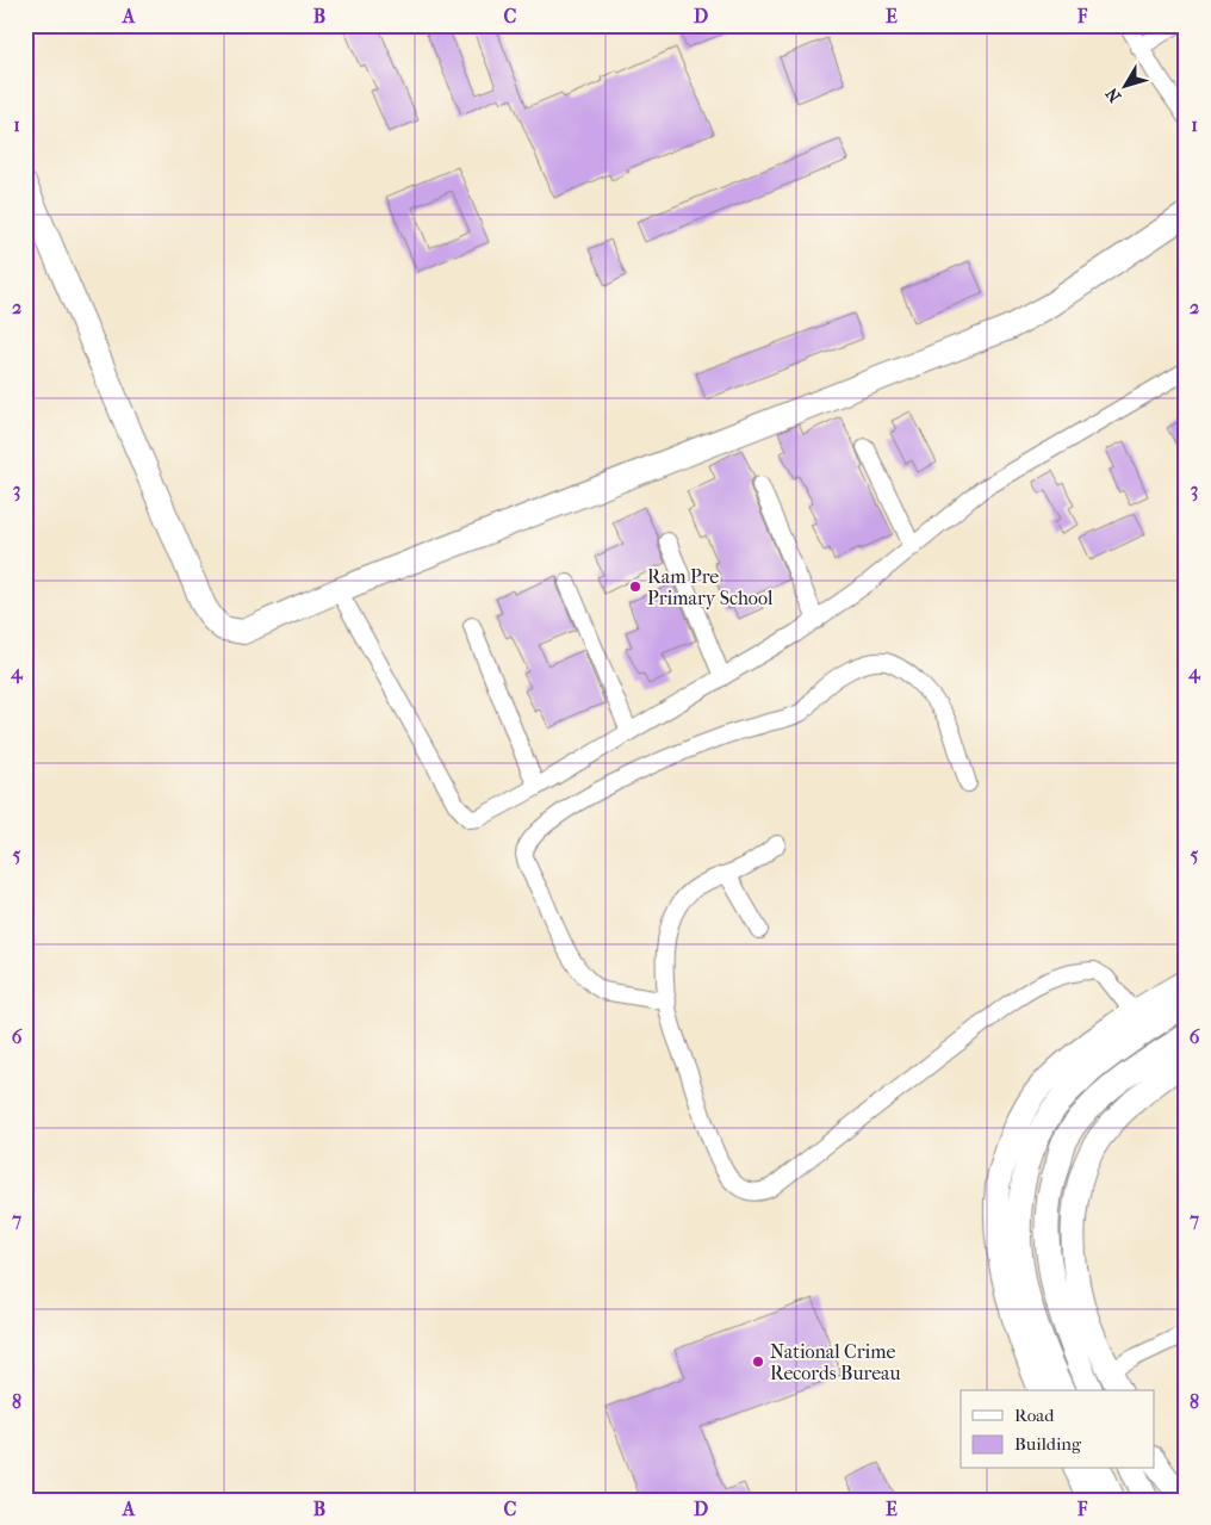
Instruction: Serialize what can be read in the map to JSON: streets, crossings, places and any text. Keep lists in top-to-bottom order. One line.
{"places":["Ram Pre Primary School","National Crime Records Bureau"],"legend":["Road","Building"],"north":"bottom left","grid":{"columns":["A","B","C","D","E","F"],"rows":["1","2","3","4","5","6","7","8"]}}
